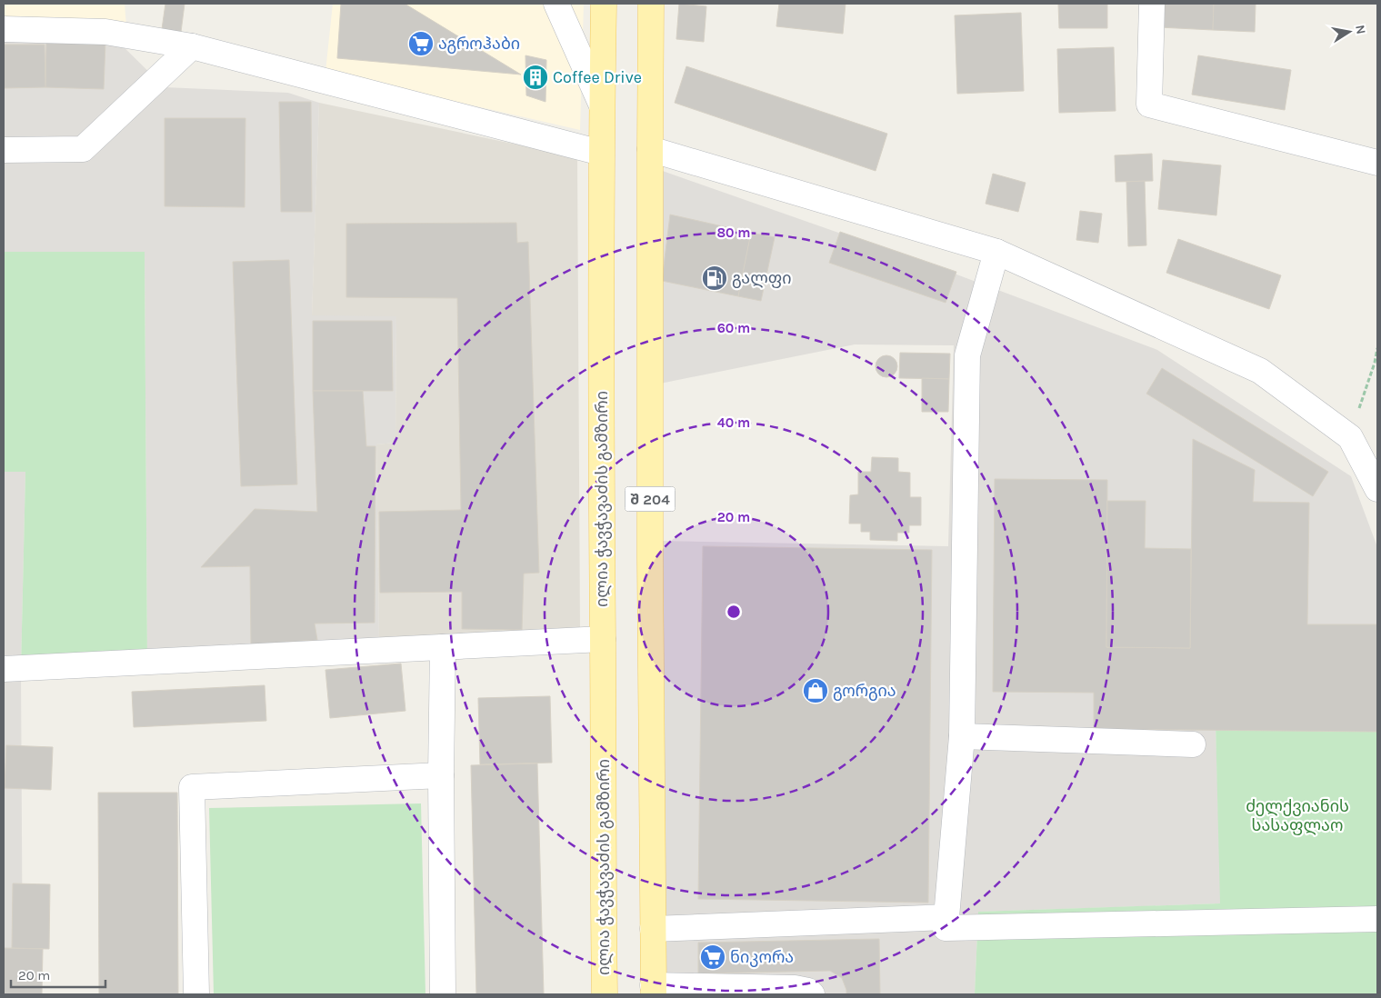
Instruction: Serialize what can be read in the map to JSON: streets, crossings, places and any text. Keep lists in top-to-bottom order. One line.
{"streets":{"main road":["ილია ჭავჭავაძის გამზირი","შ 204"]},"parks":["ძელქვიანის სასაფლაო"],"places":{"supermarket":["აგროჰაბი","ნიკორა"],"building":["Coffee Drive"],"fuel station":["გალფი"],"shop":["გორგია"]},"scale_bar":"20 m","north":"right","rings":["80 m","60 m","40 m","20 m"]}
